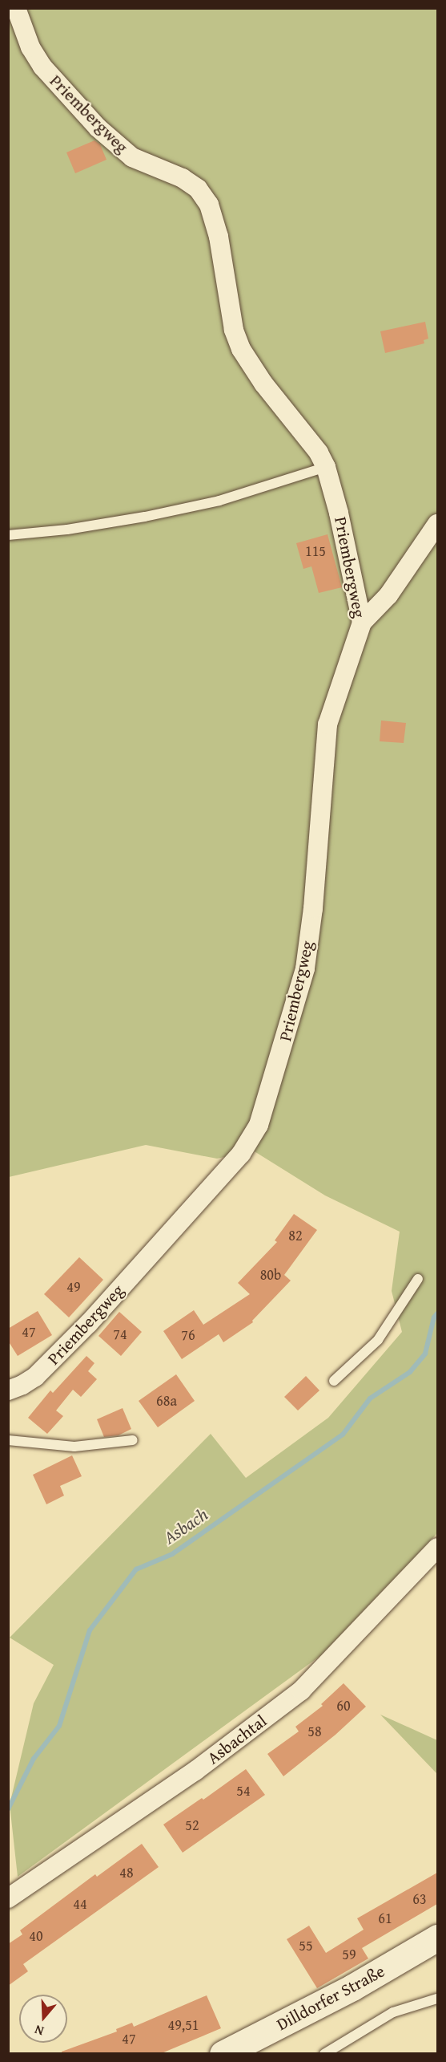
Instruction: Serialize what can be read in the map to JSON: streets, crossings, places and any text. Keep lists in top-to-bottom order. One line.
{"streets":{"main road":["Dilldorfer Straße"],"street":["Priembergweg","Asbachtal"]},"water":["Asbach"],"house_numbers":["115","82","80b","49","47","74","76","68a","60","58","54","52","48","63","44","61","40","55","59","49,51","47"],"north":"bottom"}
